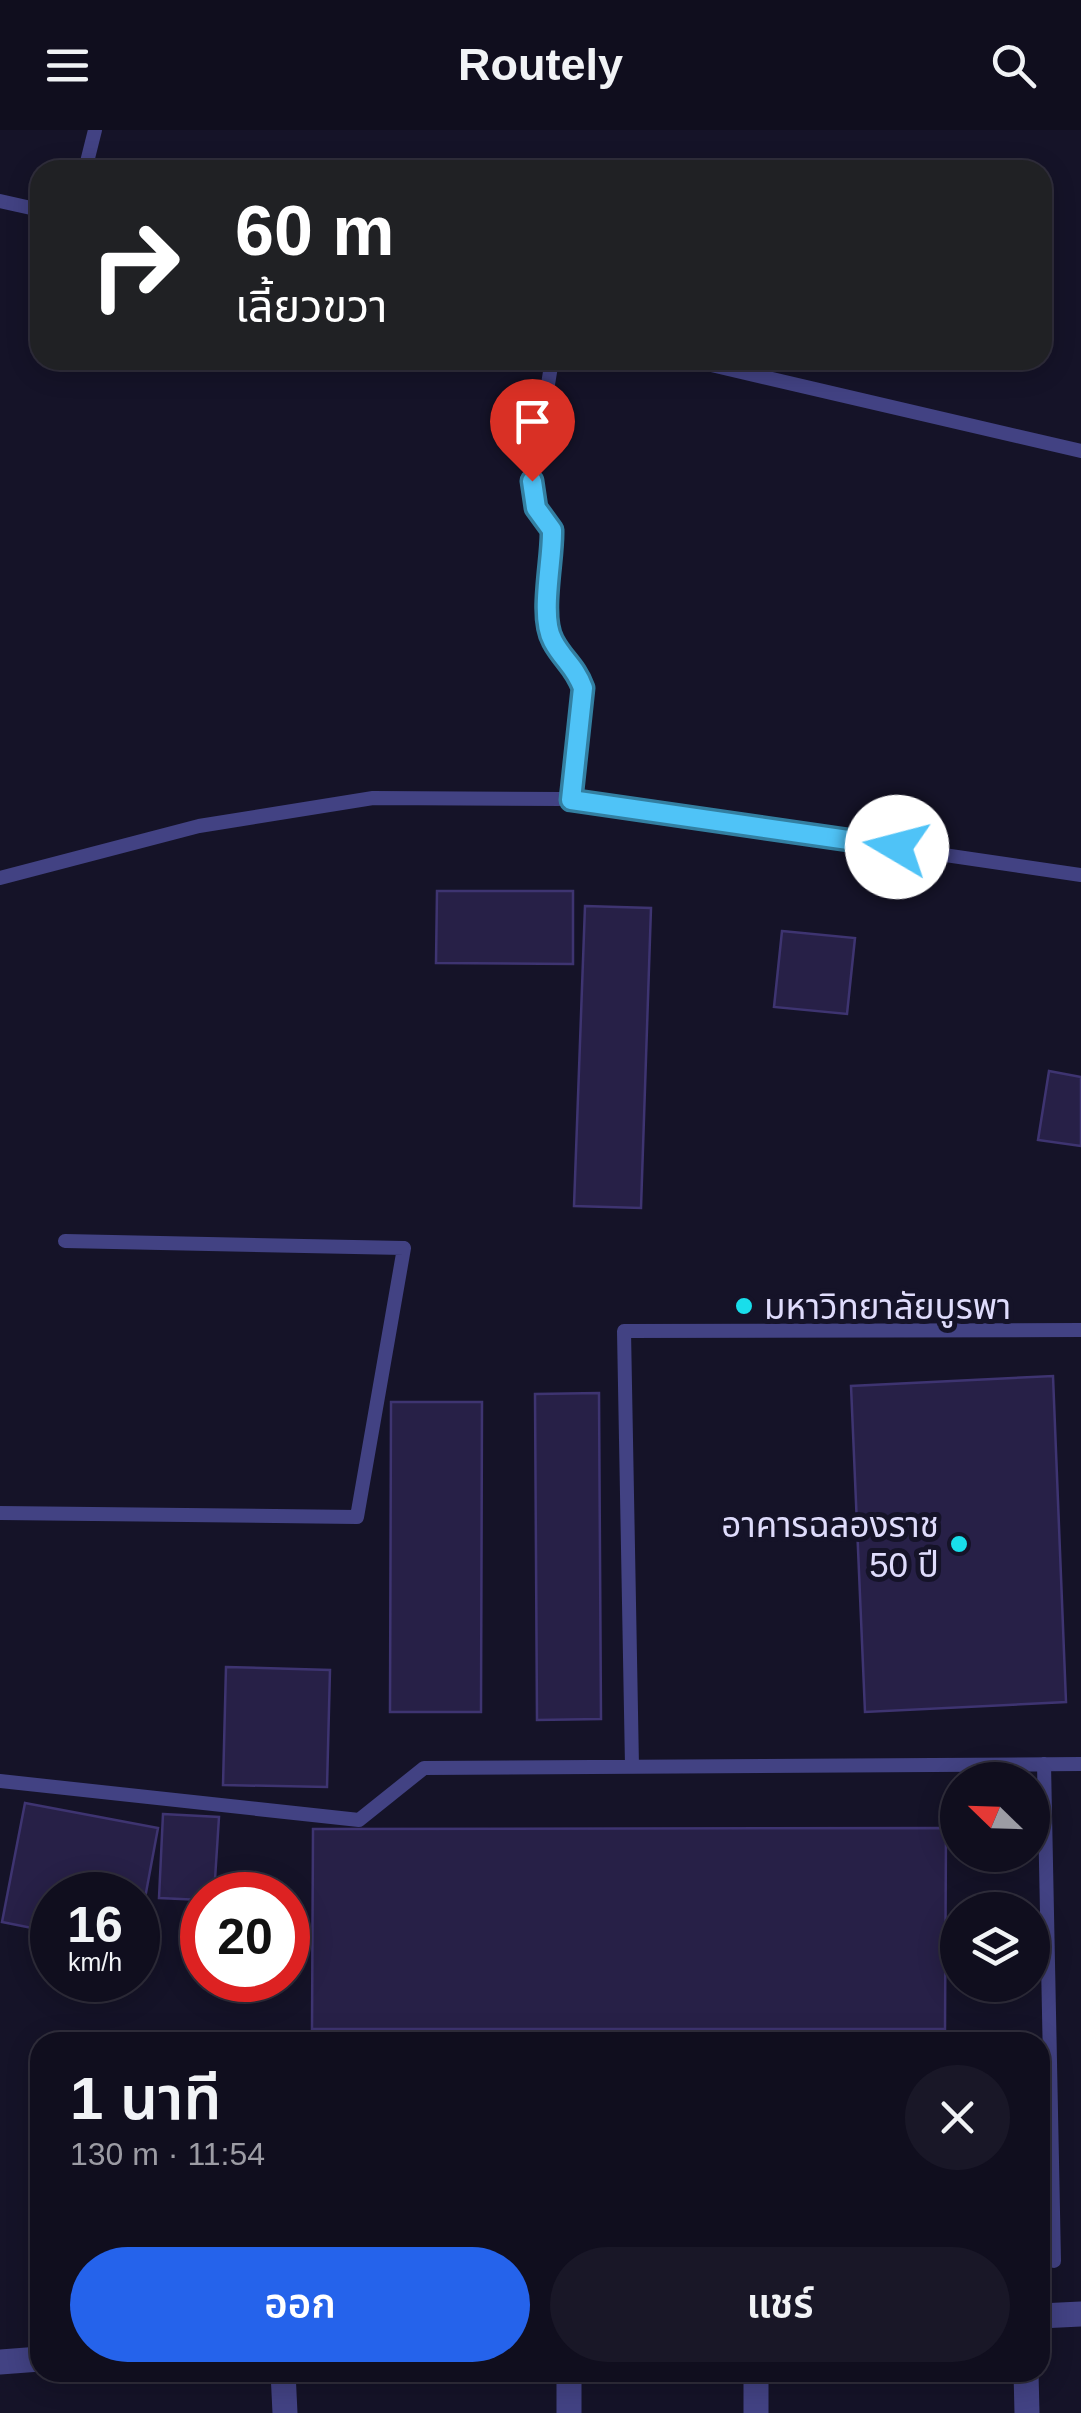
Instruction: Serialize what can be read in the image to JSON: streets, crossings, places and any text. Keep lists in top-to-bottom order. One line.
{"places":["มหาวิทยาลัยบูรพา","อาคารฉลองราช 50 ปี"],"north":"top left","page":{"header":"Routely","turn":["60 m","เลี้ยวขวา"],"speed":"16 km/h","limit":"20","heading":["1 นาที","130 m · 11:54"],"buttons":["ออก","แชร์"]}}
